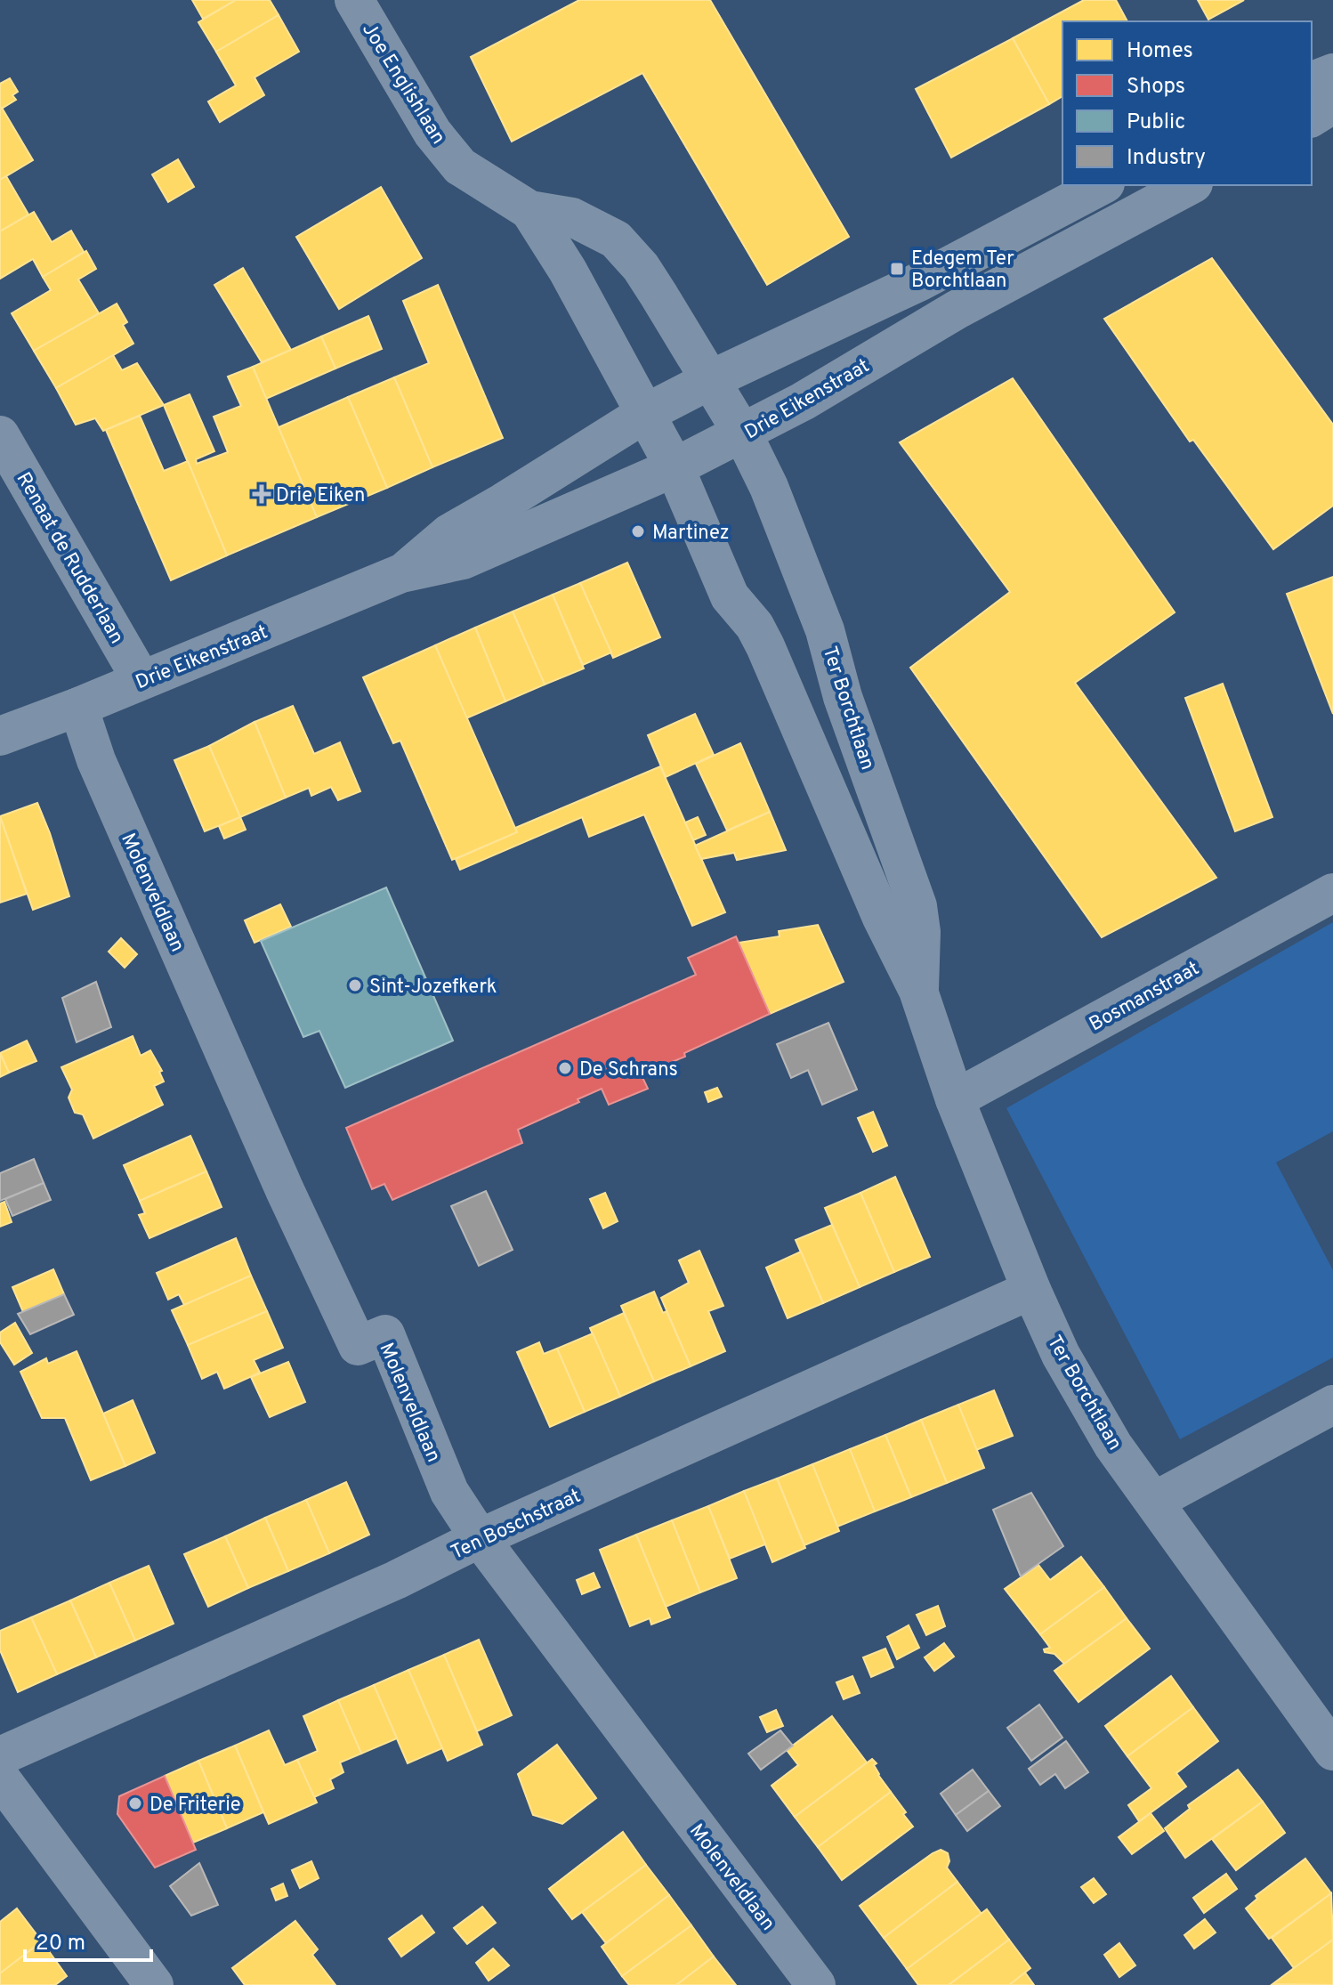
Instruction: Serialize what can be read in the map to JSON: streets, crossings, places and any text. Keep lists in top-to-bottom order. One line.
{"streets":{"street":["Joe Englishlaan","Drie Eikenstraat","Renaat de Rudderlaan","Ter Borchtlaan","Molenveldlaan","Bosmanstraat","Ten Boschstraat"]},"crossings":[["Joe Englishlaan","Drie Eikenstraat"],["Joe Englishlaan","Ter Borchtlaan"],["Drie Eikenstraat","Renaat de Rudderlaan"],["Drie Eikenstraat","Ter Borchtlaan"],["Drie Eikenstraat","Molenveldlaan"],["Ter Borchtlaan","Bosmanstraat"],["Ter Borchtlaan","Ten Boschstraat"],["Molenveldlaan","Ten Boschstraat"]],"places":{"transit":["Edegem Ter Borchtlaan"],"health":["Drie Eiken"],"other":["Martinez","Sint-Jozefkerk","De Schrans","De Friterie"]},"legend":["Homes","Shops","Public","Industry"],"scale_bar":"20 m"}
